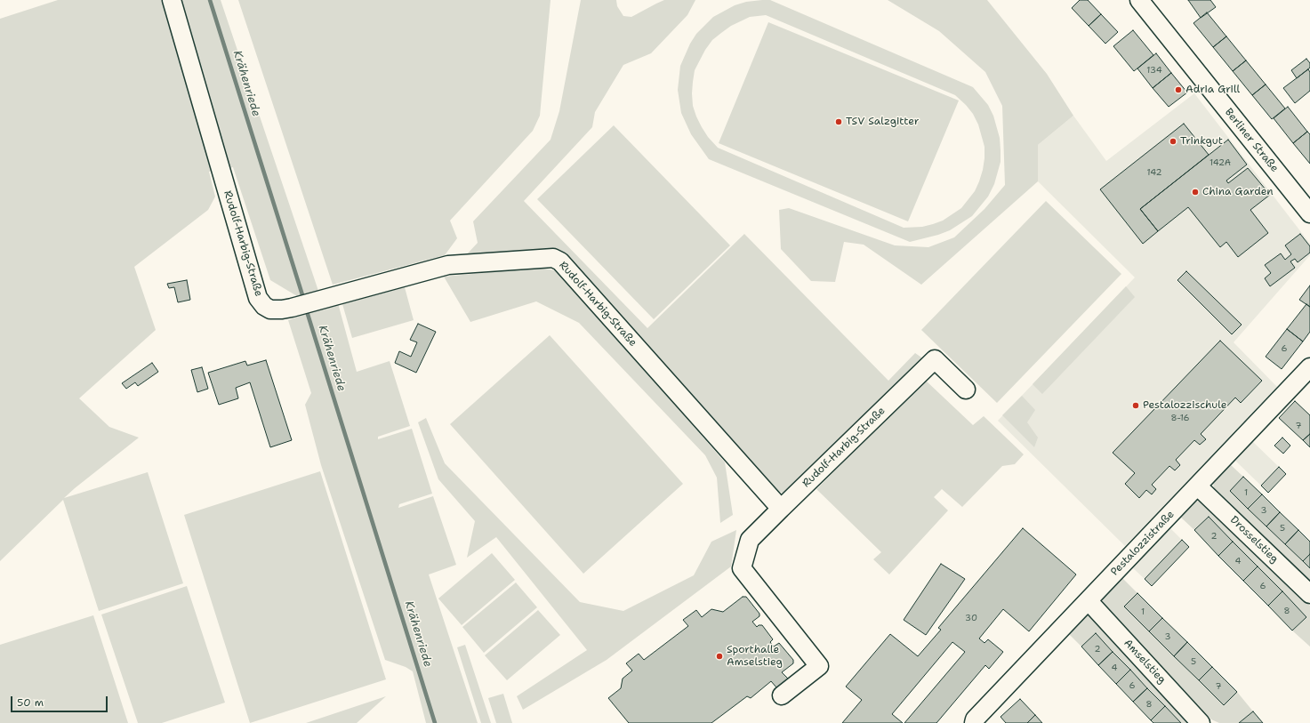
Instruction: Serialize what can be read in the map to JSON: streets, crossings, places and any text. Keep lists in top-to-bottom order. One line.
{"streets":{"street":["Berliner Straße","Rudolf-Harbig-Straße","Drosselstieg","Pestalozzistraße","Amselstieg"]},"crossings":[["Drosselstieg","Pestalozzistraße"],["Pestalozzistraße","Amselstieg"]],"water":["Krähenriede"],"places":["Adria Grill","TSV Salzgitter","Trinkgut","China Garden","Pestalozzischule","Sporthalle Amselstieg"],"house_numbers":["134","142A","142","6","8-16","7","1","3","5","2","4","6","8","1","30","3","2","5","4","6","7","8"],"scale_bar":"50 m"}
